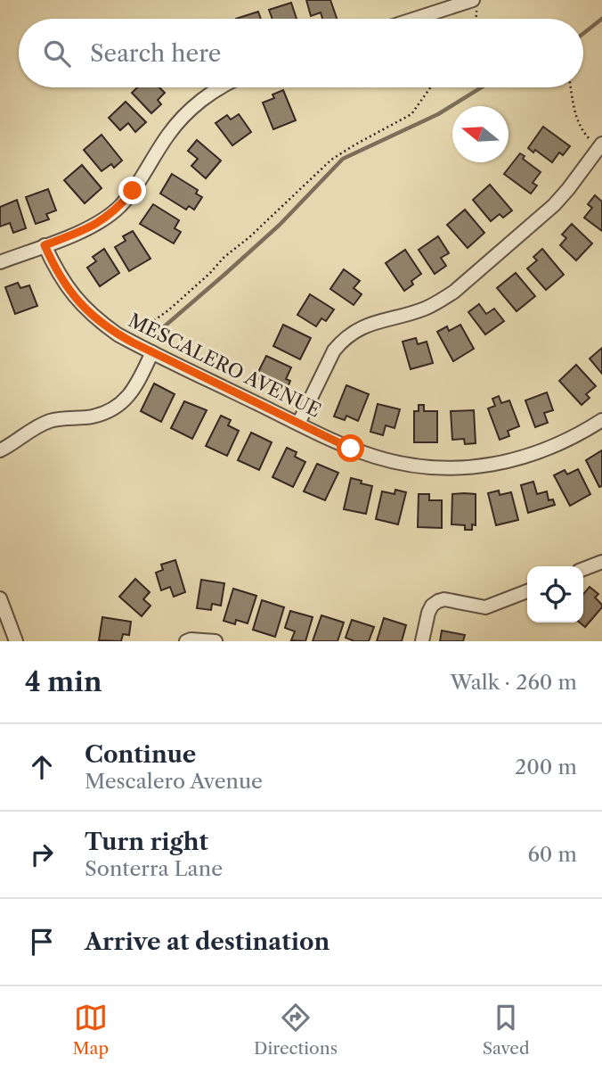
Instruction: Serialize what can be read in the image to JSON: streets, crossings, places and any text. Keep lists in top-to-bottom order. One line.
{"streets":{"street":["MESCALERO AVENUE"]},"north":"left","page":{"search":"Search here","heading":["4 min","Walk · 260 m"],"list":[["Continue","Mescalero Avenue","200 m"],["Turn right","Sonterra Lane","60 m"],"Arrive at destination"],"nav":["Map","Directions","Saved"]}}
